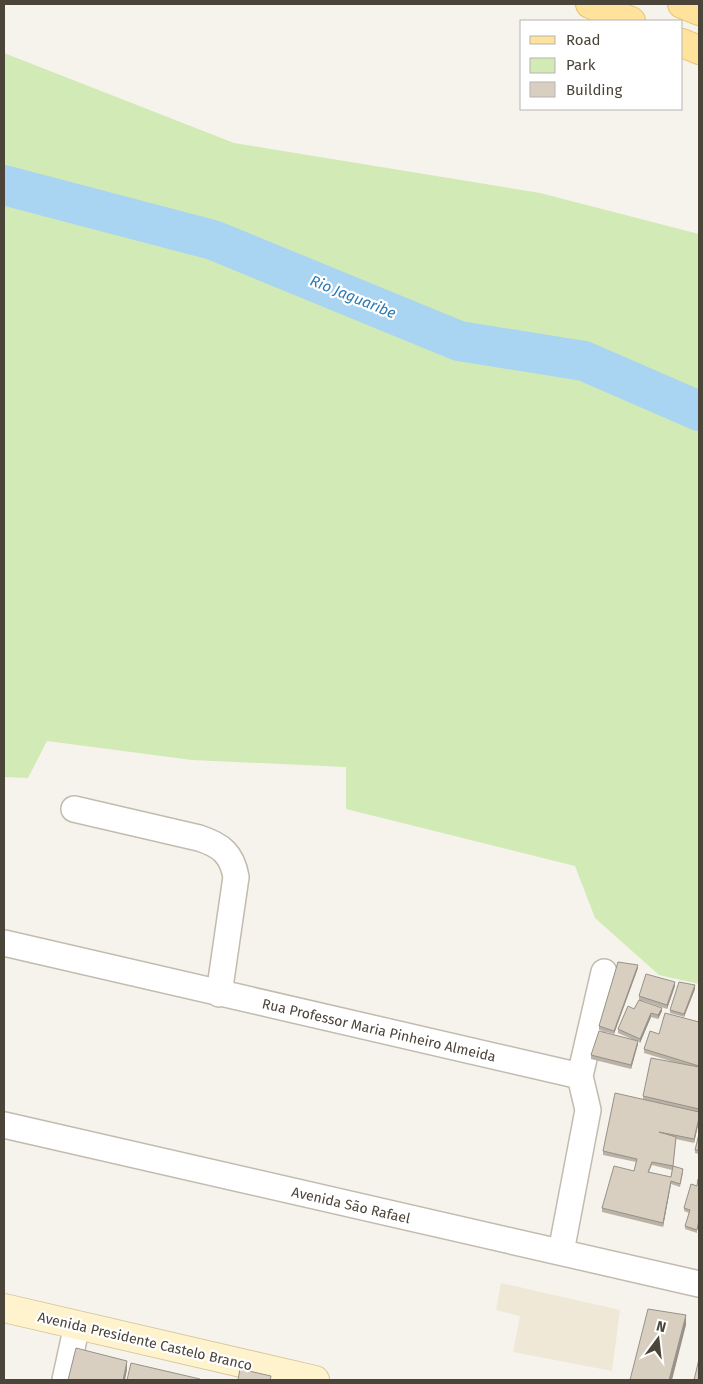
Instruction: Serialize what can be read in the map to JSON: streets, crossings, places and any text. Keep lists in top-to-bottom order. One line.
{"streets":{"main road":["Avenida Presidente Castelo Branco"],"street":["Rua Professor Maria Pinheiro Almeida","Avenida São Rafael"]},"water":["Rio Jaguaribe"],"legend":["Road","Park","Building"],"north":"top"}
